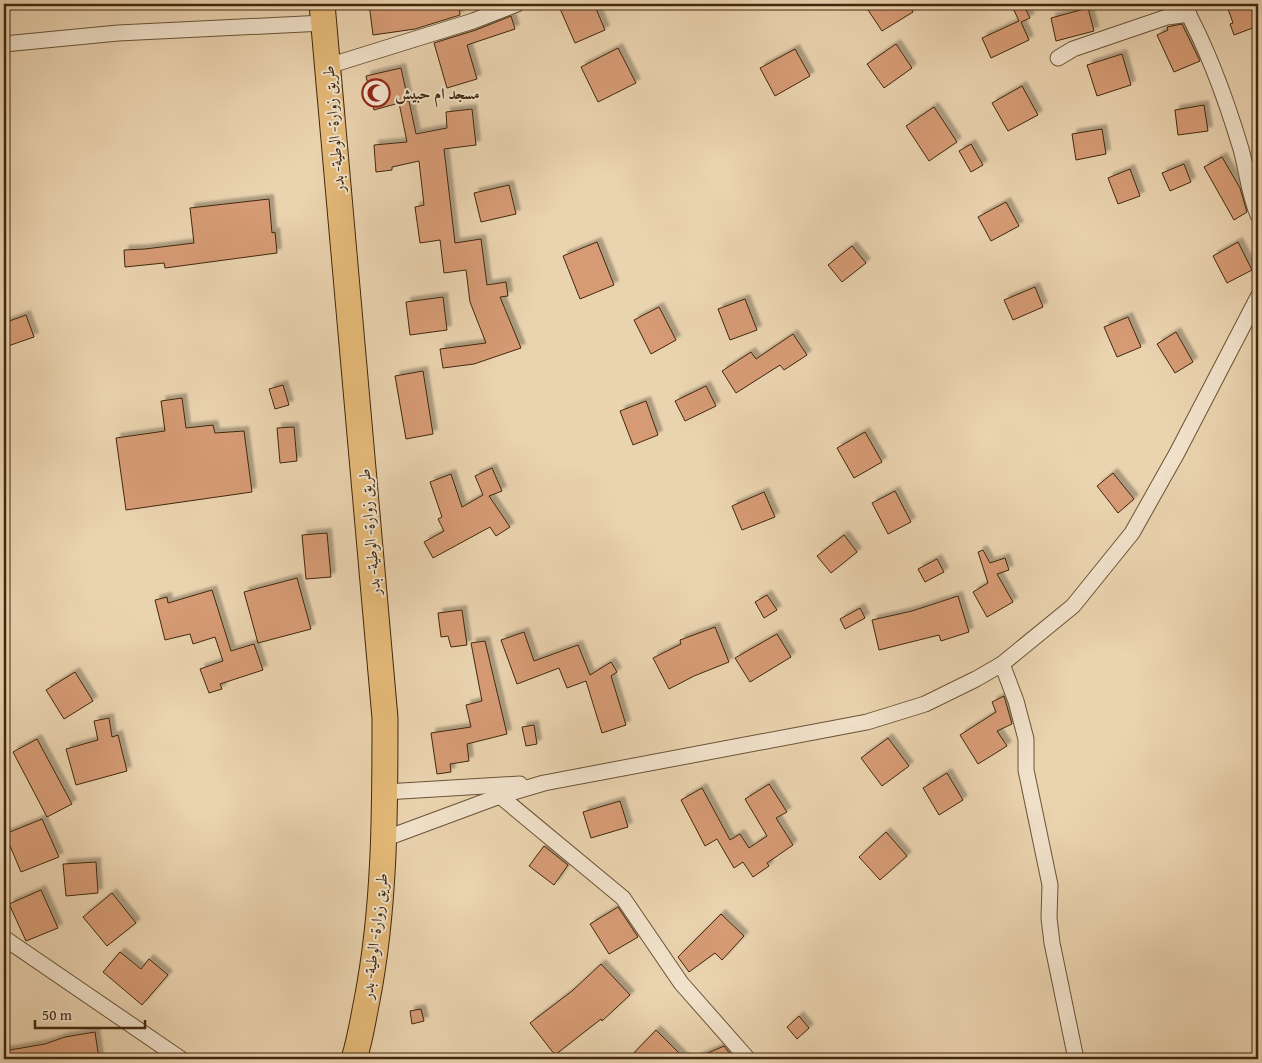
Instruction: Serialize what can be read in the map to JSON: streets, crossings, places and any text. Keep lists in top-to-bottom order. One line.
{"streets":{"highway":["طريق زوارة- الوطية- بدر"]},"places":{"mosque":["مسجد ام حبيش"]},"scale_bar":"50 m"}
